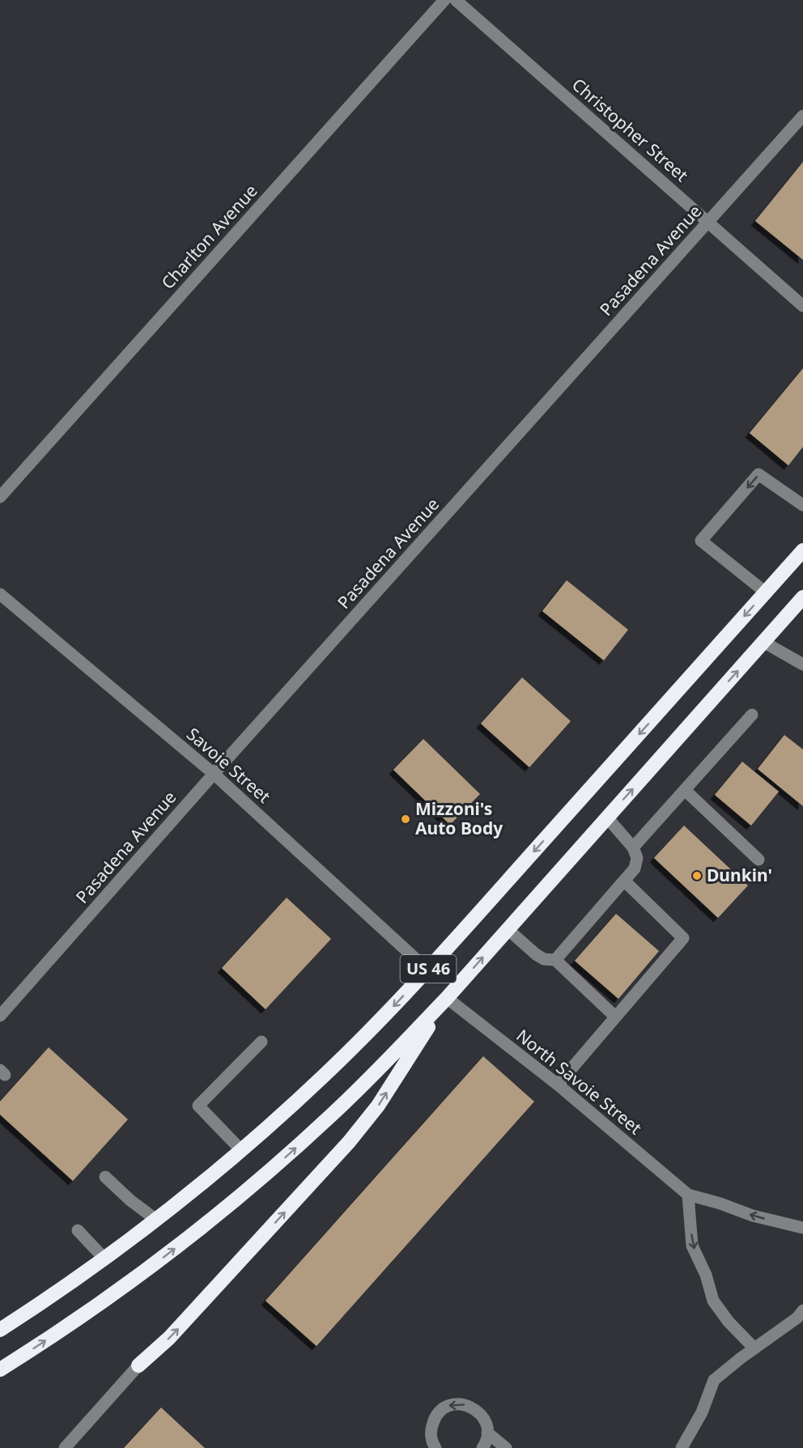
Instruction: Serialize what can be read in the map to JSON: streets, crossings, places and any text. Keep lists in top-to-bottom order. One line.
{"streets":{"highway":["US 46"],"street":["Christopher Street","Charlton Avenue","Pasadena Avenue","Savoie Street","North Savoie Street"]},"crossings":[["Christopher Street","Pasadena Avenue"],["Pasadena Avenue","Savoie Street"],["Savoie Street","US 46"],["US 46","North Savoie Street"]],"places":["Mizzoni's Auto Body","Dunkin'"]}
